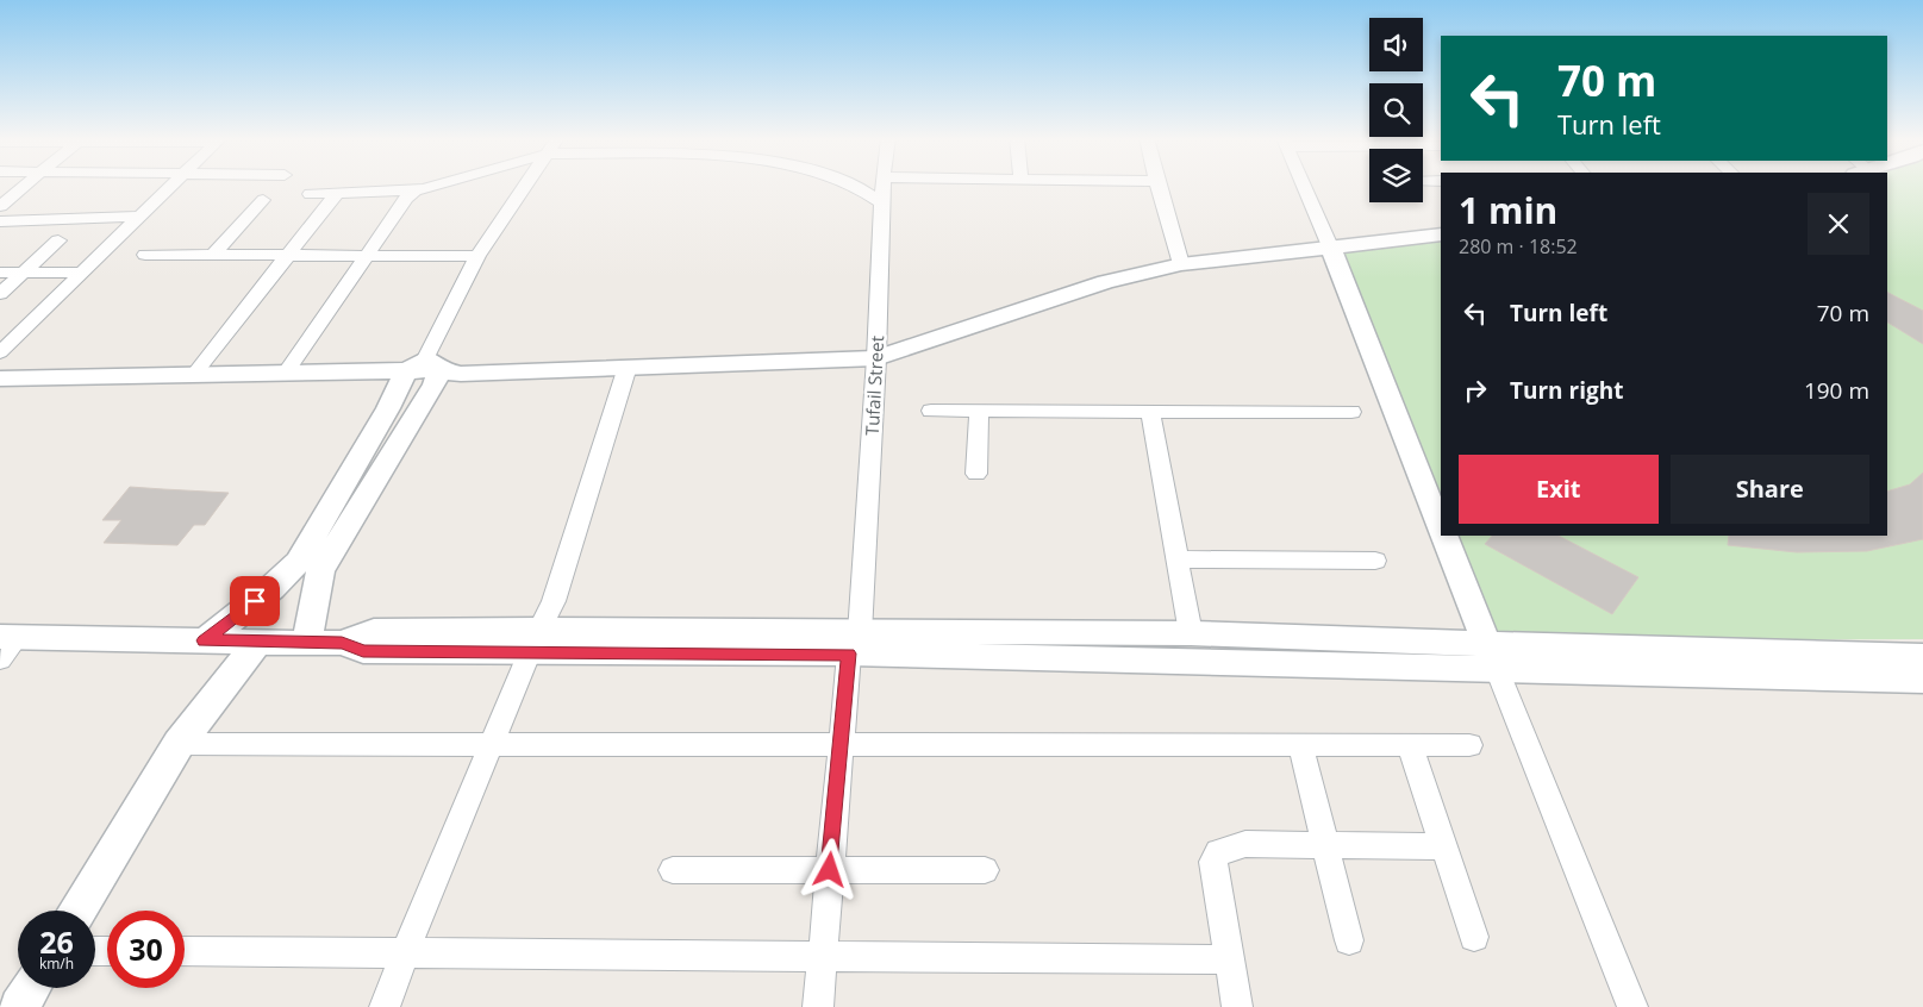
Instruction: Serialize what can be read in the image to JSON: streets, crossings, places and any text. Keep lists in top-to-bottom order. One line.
{"streets":{"street":["Tufail Street"]},"page":{"turn":["70 m","Turn left"],"heading":["1 min","280 m · 18:52"],"list":[{"name":"Turn left","value":"70 m"},{"name":"Turn right","value":"190 m"}],"buttons":["Exit","Share"],"speed":"26 km/h","limit":"30"}}
